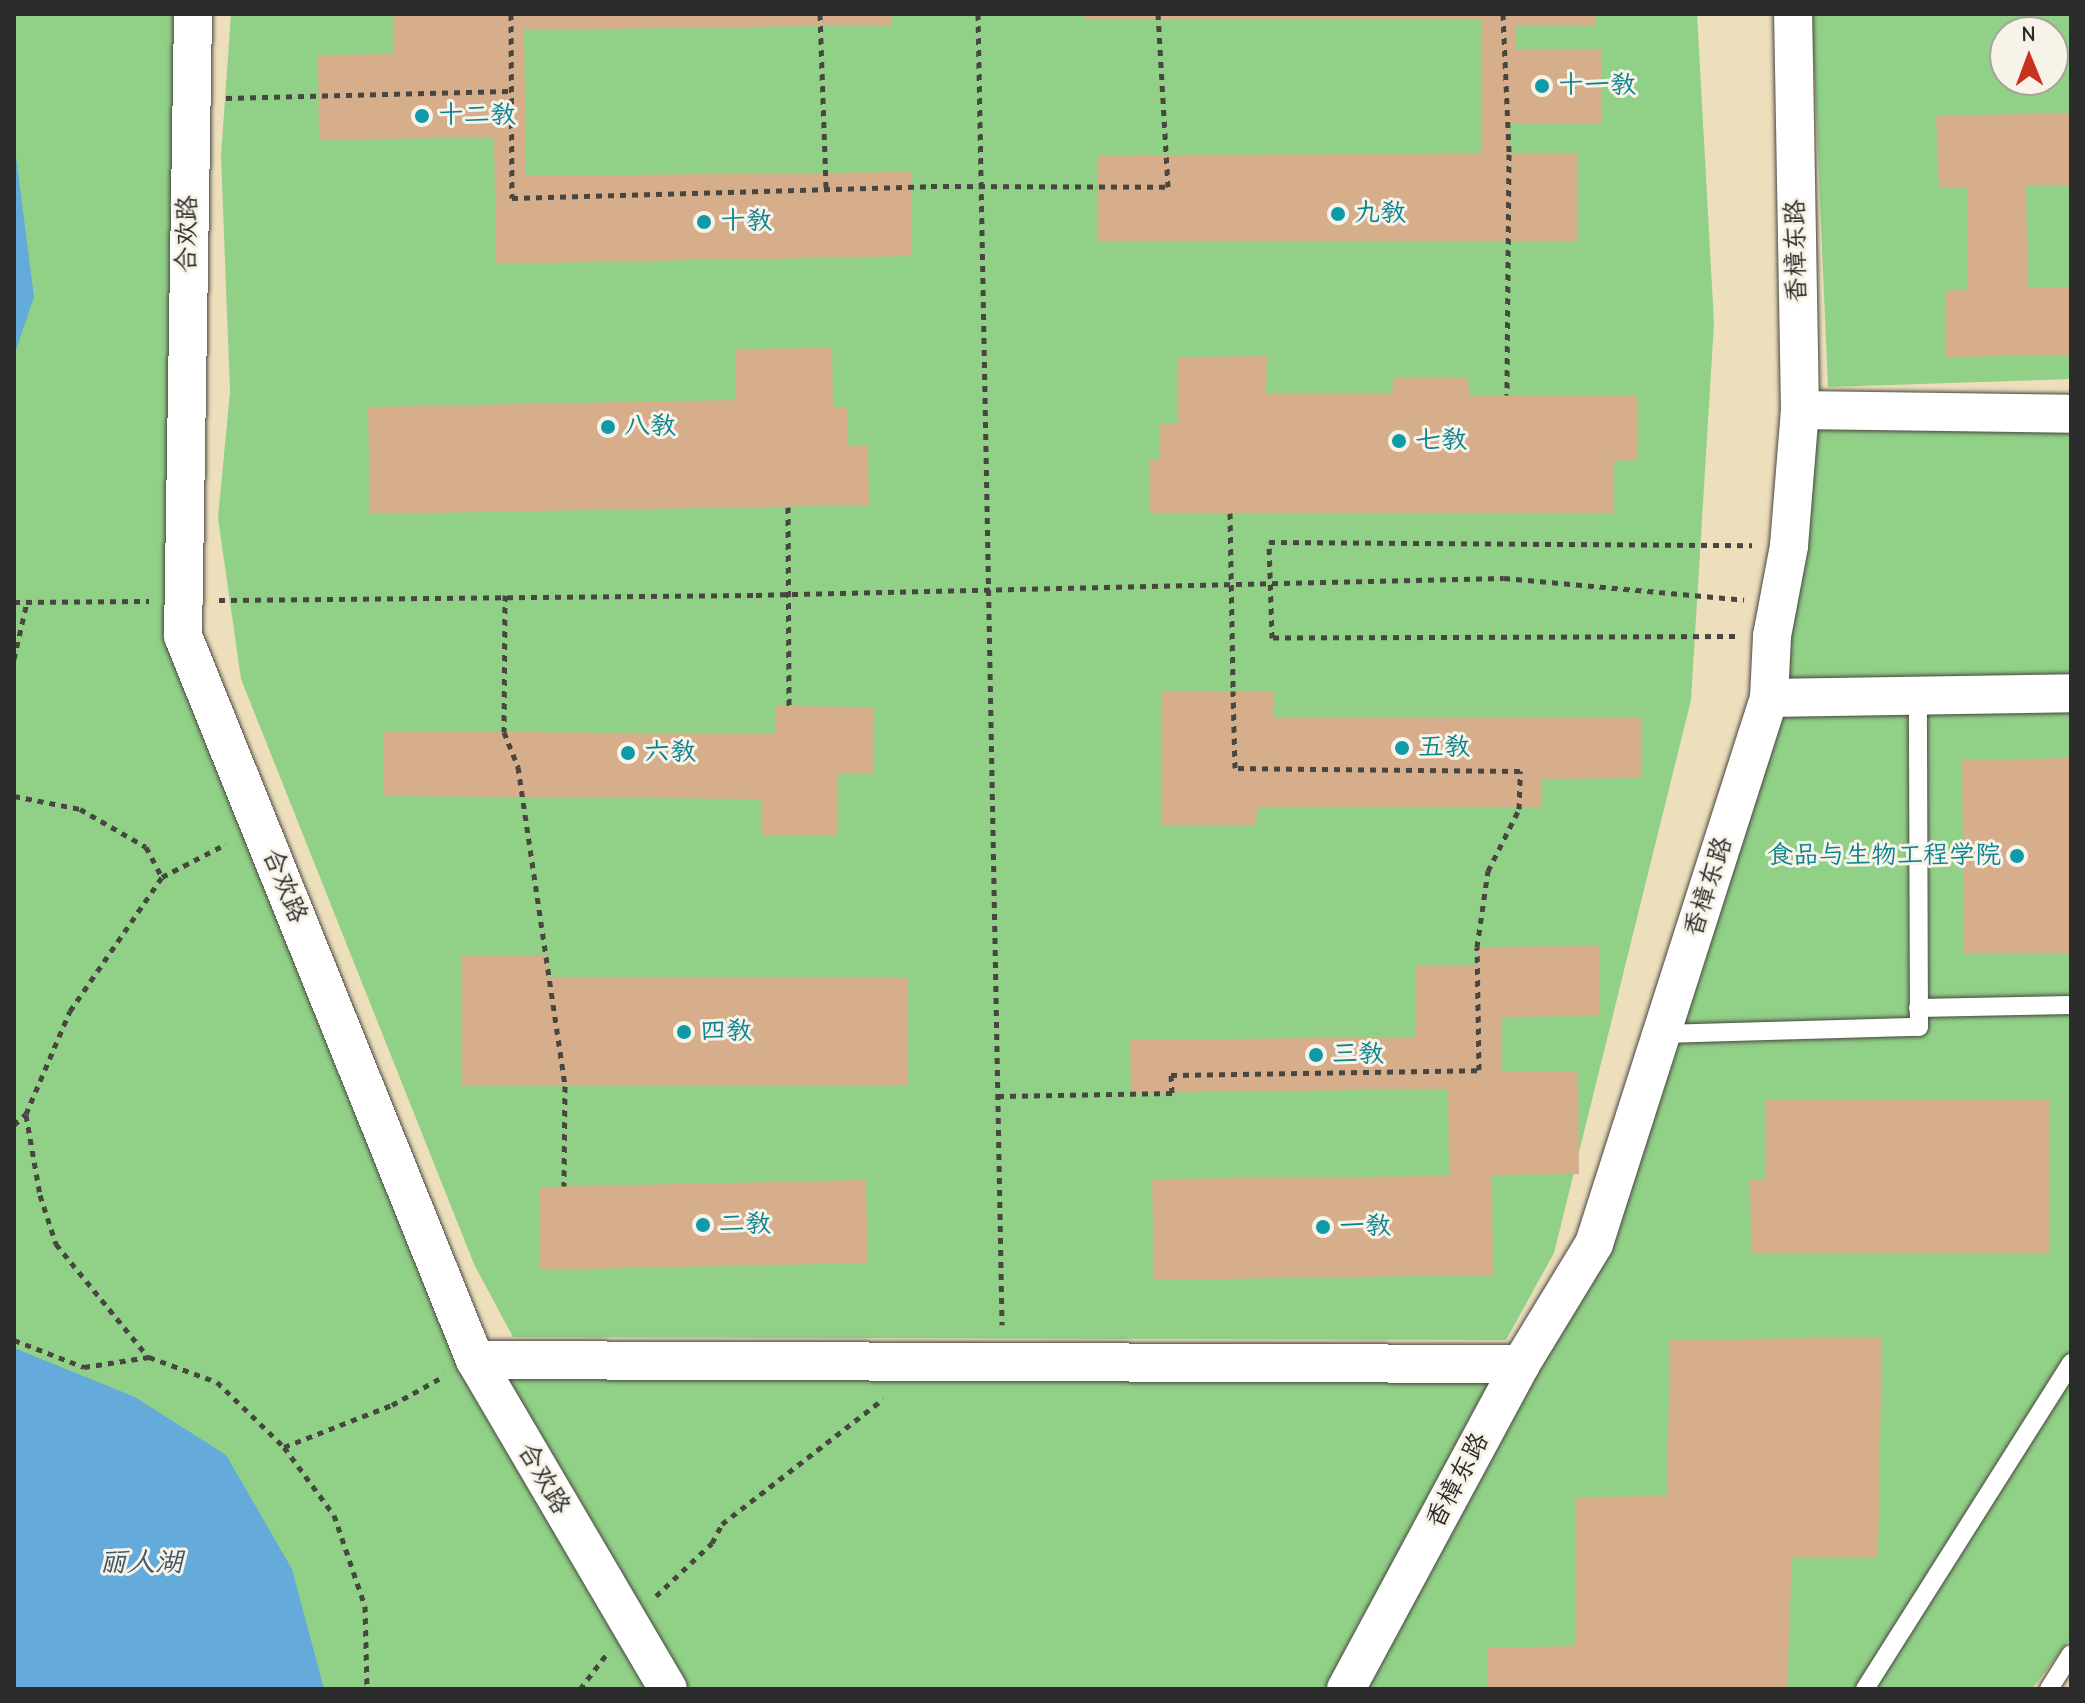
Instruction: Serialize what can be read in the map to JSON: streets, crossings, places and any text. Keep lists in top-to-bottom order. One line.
{"streets":{"street":["合欢路","香樟东路"]},"water":["丽人湖"],"places":["十一教","十二教","九教","十教","八教","七教","五教","六教","食品与生物工程学院","四教","三教","二教","一教"],"north":"top"}
